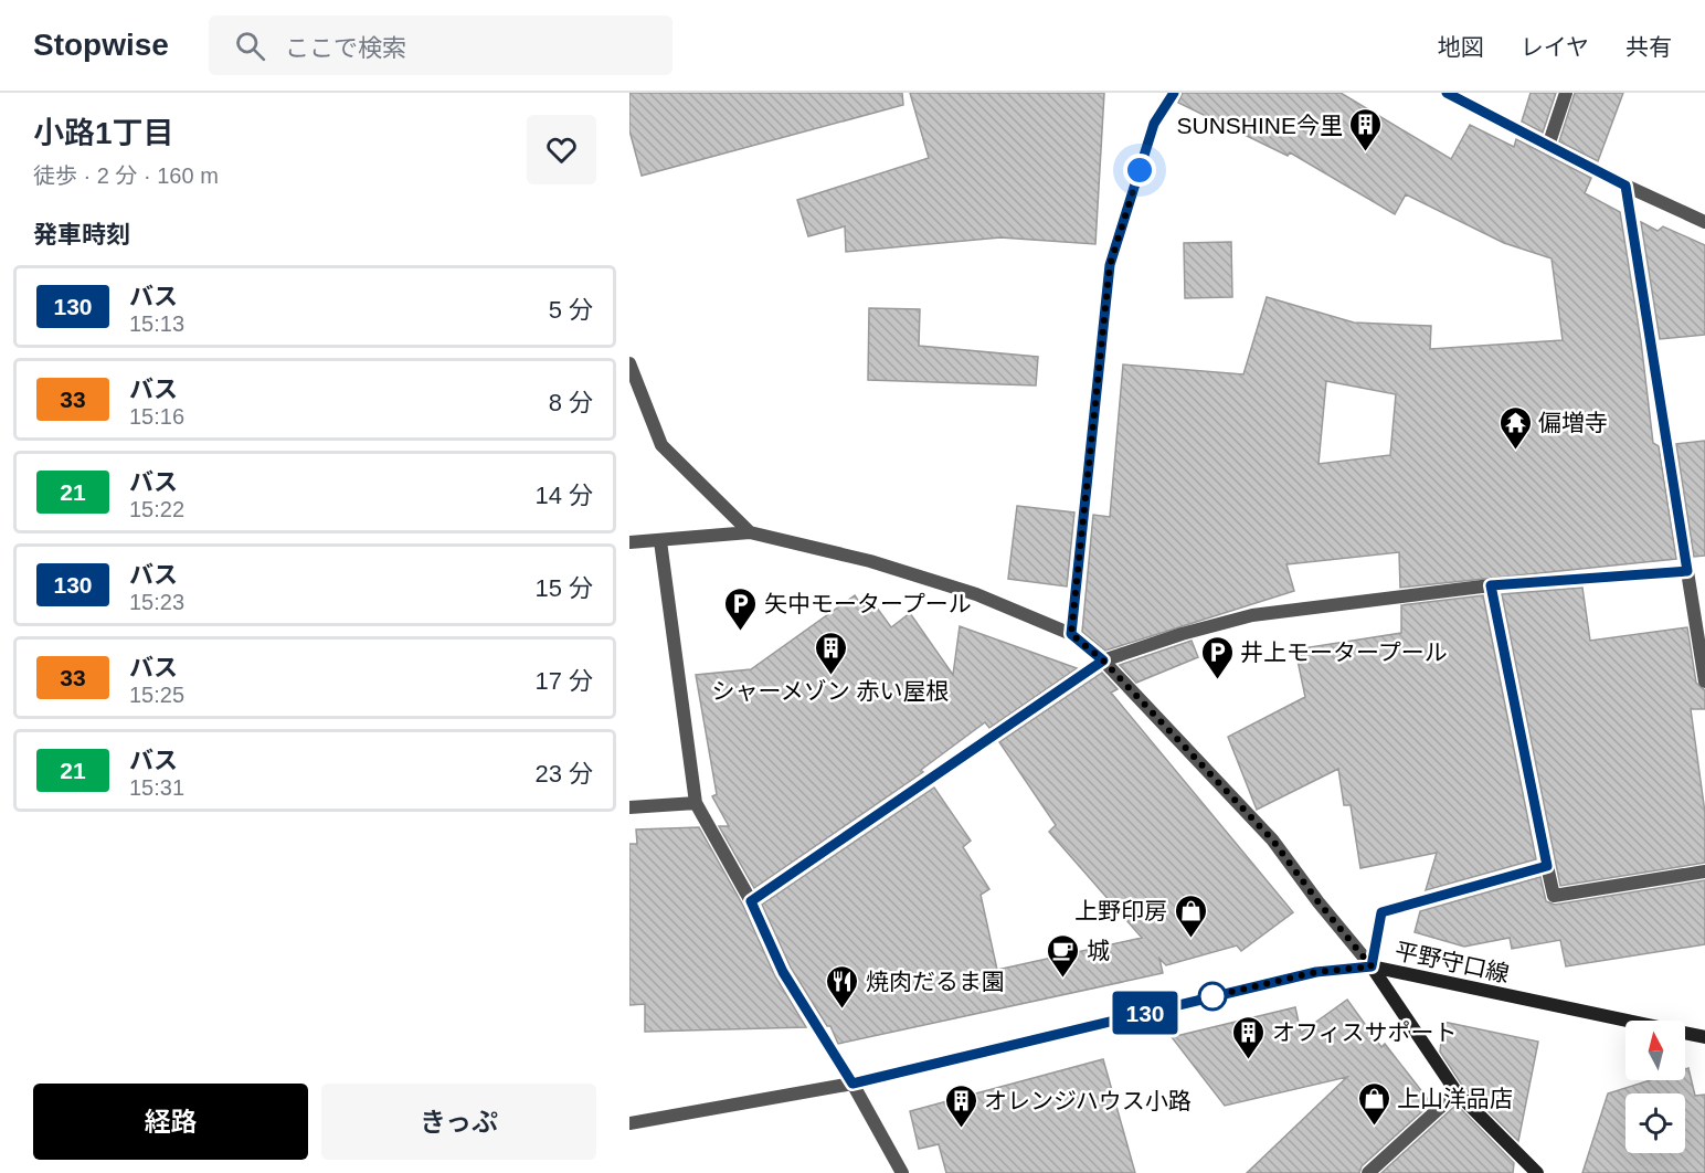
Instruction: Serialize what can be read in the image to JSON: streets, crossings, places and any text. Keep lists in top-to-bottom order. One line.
{"streets":{"main road":["平野守口線"]},"places":{"building":["SUNSHINE今里","シャーメゾン 赤い屋根","オフィスサポート","オレンジハウス小路"],"temple":["偏増寺"],"parking":["矢中モータープール","井上モータープール"],"shop":["上野印房","上山洋品店"],"cafe":["城"],"restaurant":["焼肉だるま園"]},"lines":["bus line 130"],"north":"top","page":{"header":"Stopwise","search":"ここで検索","nav":["地図","レイヤ","共有"],"heading":[["小路1丁目","徒歩 · 2 分 · 160 m"],"発車時刻"],"on_map":"130","list":[{"mark":"130","name":"バス","note":"15:13","value":"5 分"},{"mark":"33","name":"バス","note":"15:16","value":"8 分"},{"mark":"21","name":"バス","note":"15:22","value":"14 分"},{"mark":"130","name":"バス","note":"15:23","value":"15 分"},{"mark":"33","name":"バス","note":"15:25","value":"17 分"},{"mark":"21","name":"バス","note":"15:31","value":"23 分"}],"buttons":["経路","きっぷ"]}}
